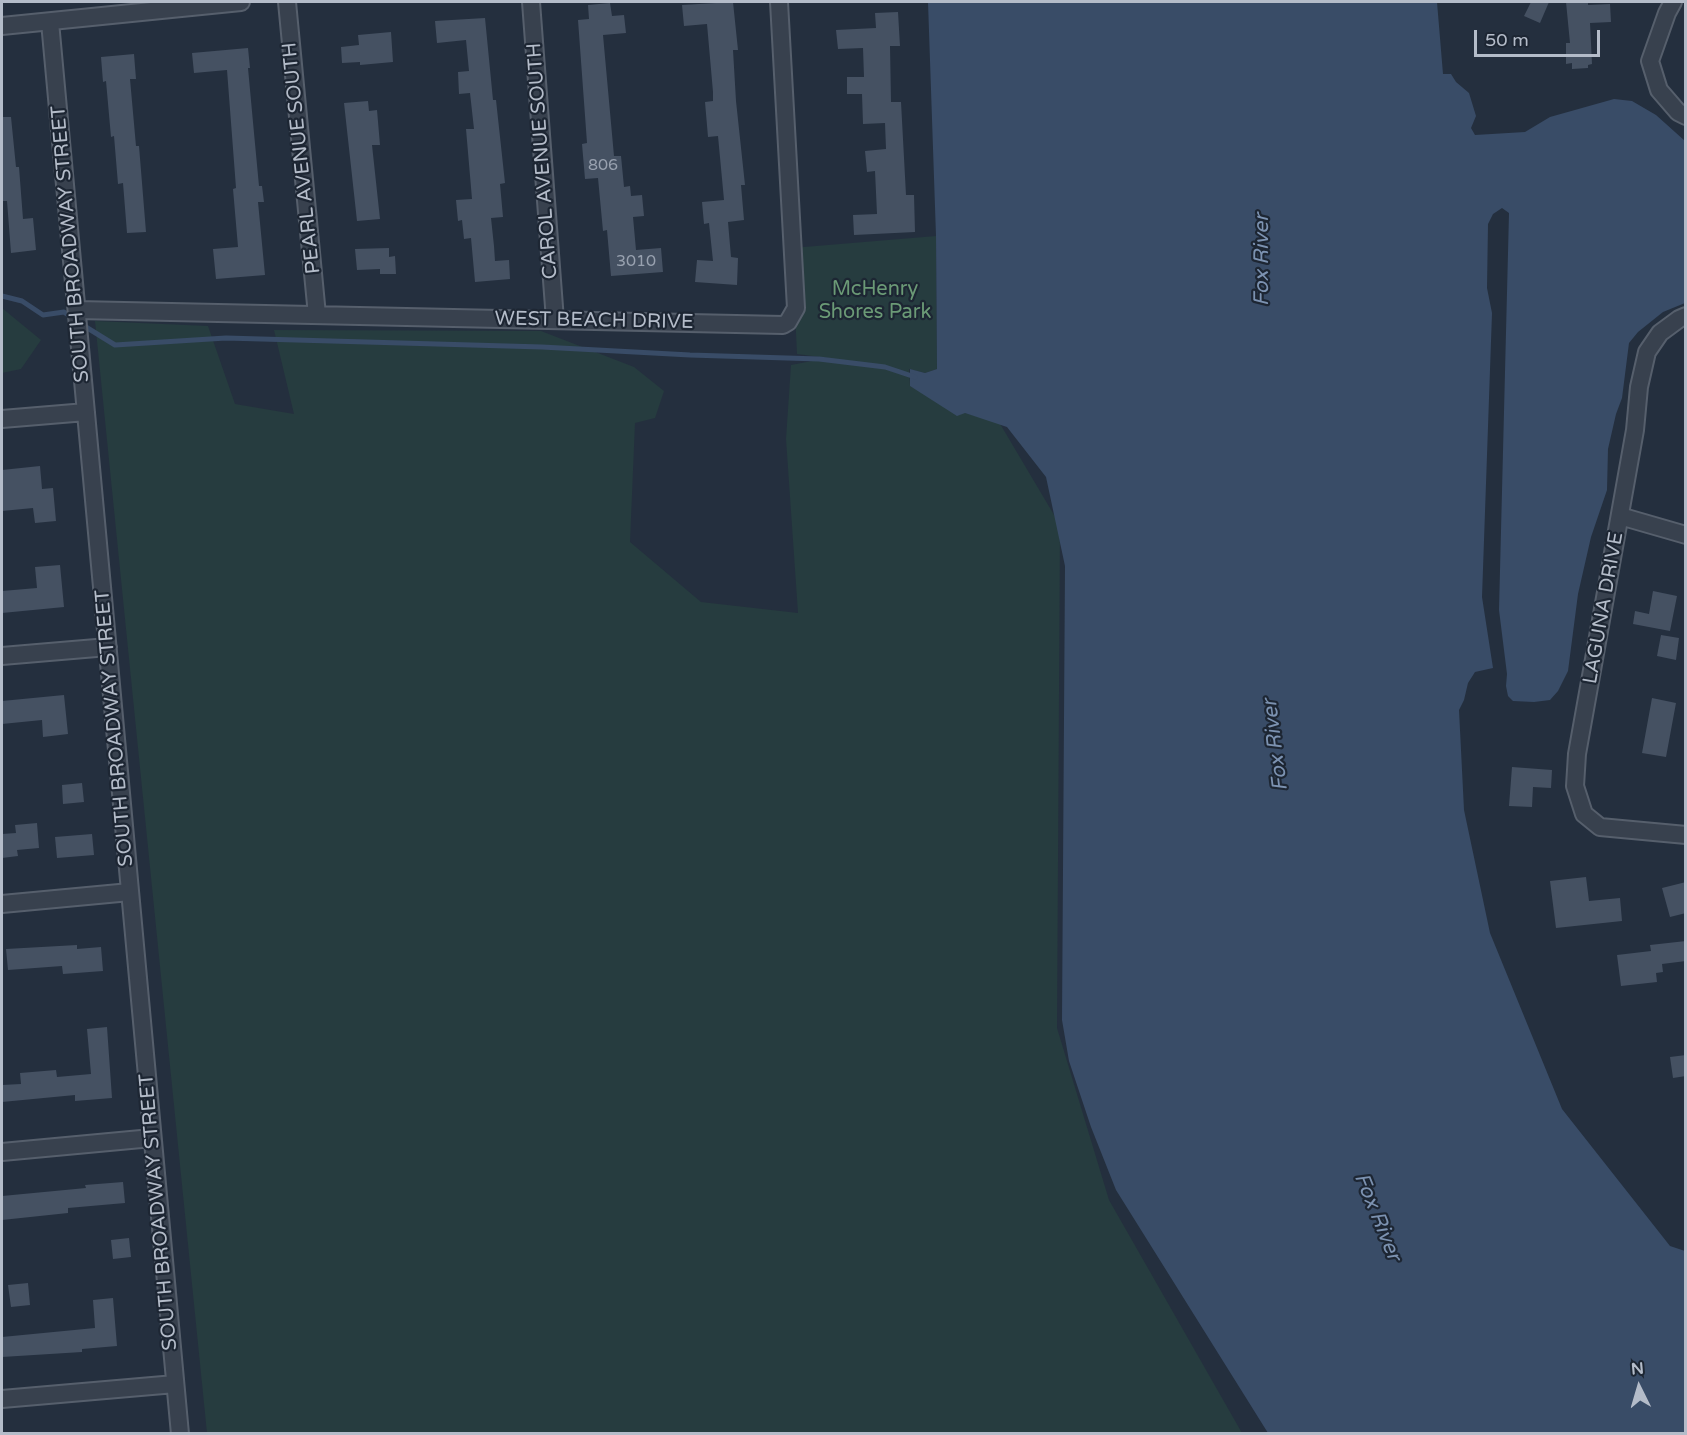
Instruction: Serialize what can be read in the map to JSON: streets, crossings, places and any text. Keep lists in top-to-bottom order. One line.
{"streets":{"street":["PEARL AVENUE SOUTH","CAROL AVENUE SOUTH","SOUTH BROADWAY STREET","WEST BEACH DRIVE","LAGUNA DRIVE"]},"crossings":[["PEARL AVENUE SOUTH","WEST BEACH DRIVE"],["CAROL AVENUE SOUTH","WEST BEACH DRIVE"],["SOUTH BROADWAY STREET","WEST BEACH DRIVE"]],"water":["Fox River"],"parks":["McHenry Shores Park"],"house_numbers":["806","3010"],"scale_bar":"50 m","north":"top"}
